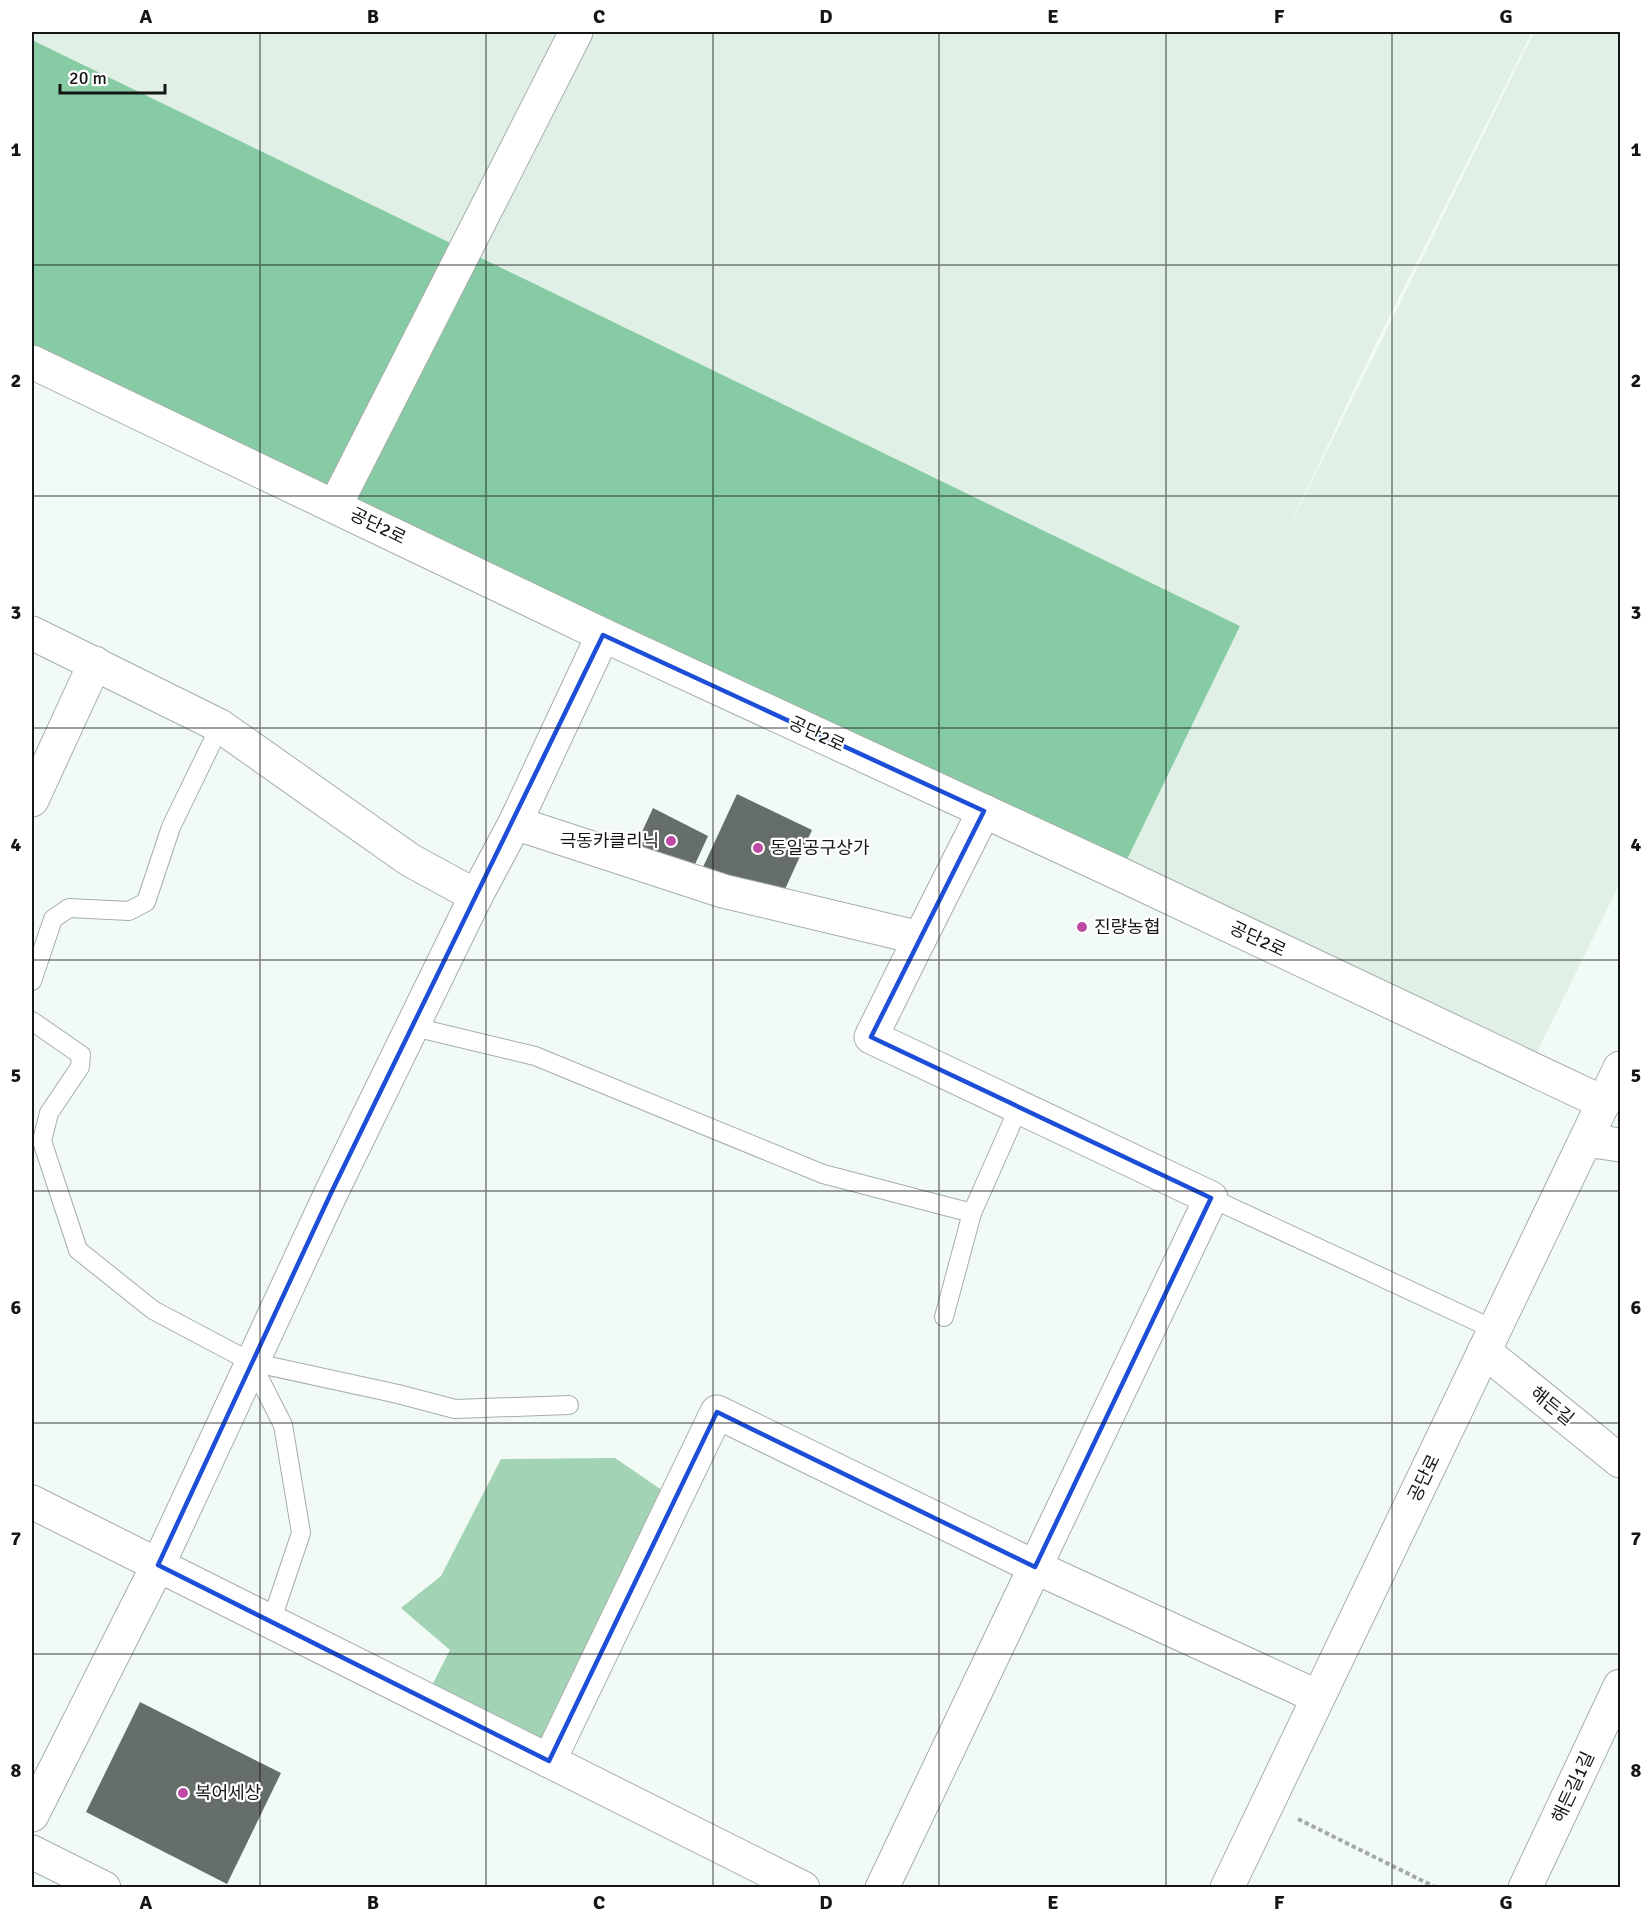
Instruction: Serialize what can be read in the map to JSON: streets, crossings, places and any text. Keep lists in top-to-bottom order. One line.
{"streets":{"street":["공단2로","해든길","공단로","해든길1길"]},"crossings":[["공단2로","공단로"],["해든길","공단로"]],"places":["극동카클리닉","동일공구상가","진량농협","복어세상"],"scale_bar":"20 m","grid":{"columns":["A","B","C","D","E","F","G"],"rows":["1","2","3","4","5","6","7","8"]}}
